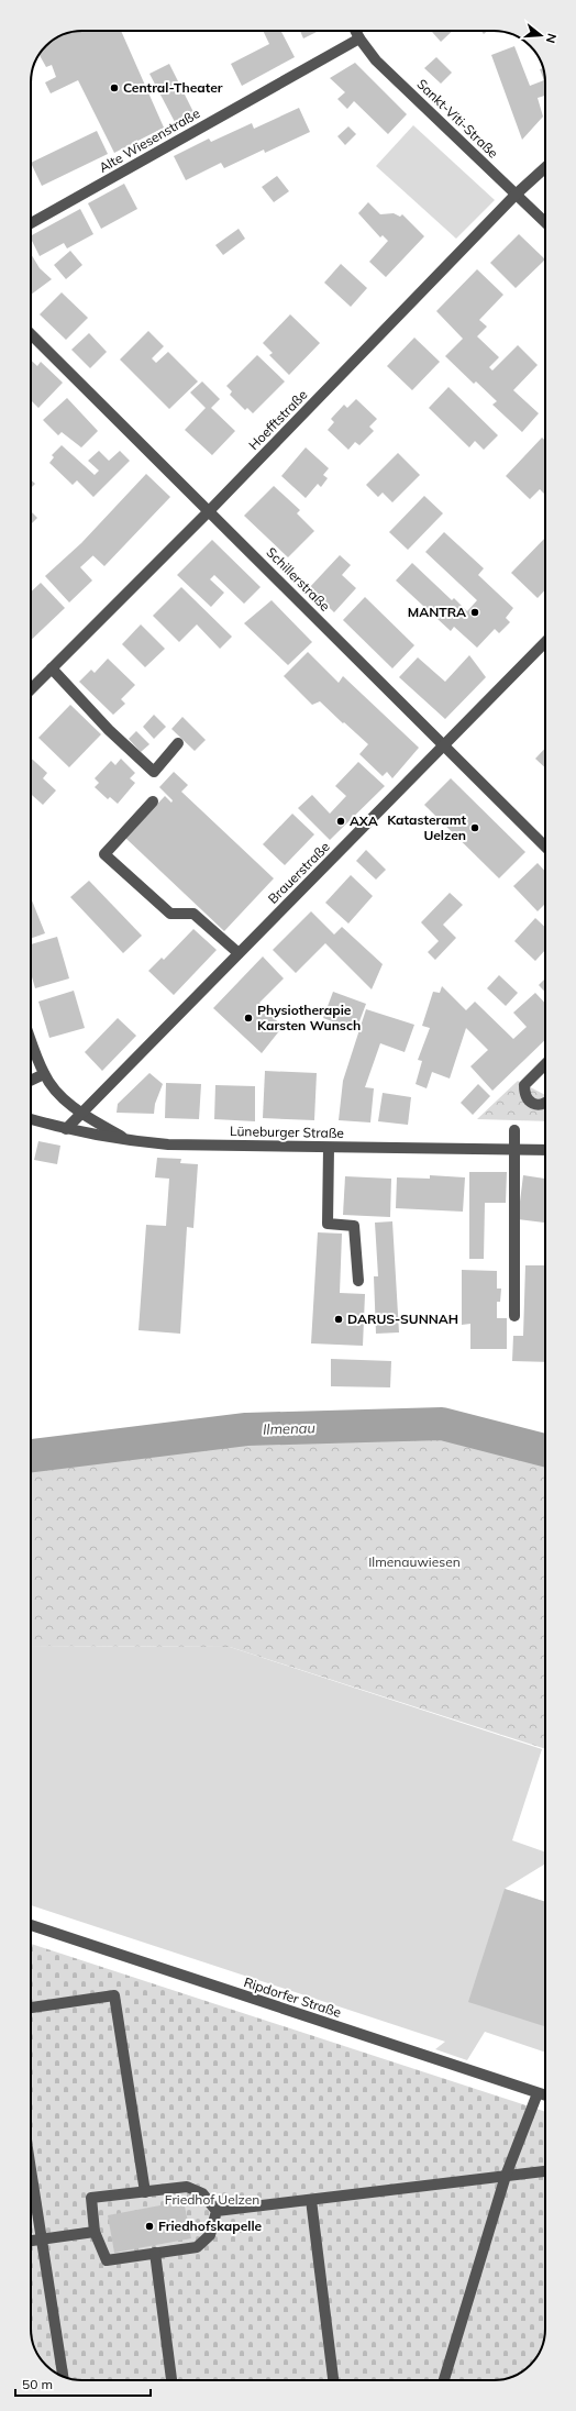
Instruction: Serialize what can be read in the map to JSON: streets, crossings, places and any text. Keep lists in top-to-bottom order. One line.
{"streets":{"street":["Sankt-Viti-Straße","Alte Wiesenstraße","Hoefftstraße","Schillerstraße","Brauerstraße","Lüneburger Straße","Ripdorfer Straße"]},"crossings":[["Sankt-Viti-Straße","Alte Wiesenstraße"],["Sankt-Viti-Straße","Hoefftstraße"],["Hoefftstraße","Schillerstraße"],["Schillerstraße","Brauerstraße"],["Brauerstraße","Lüneburger Straße"]],"water":["Ilmenau"],"parks":["Ilmenauwiesen","Friedhof Uelzen"],"places":["Central-Theater","MANTRA","AXA","Katasteramt Uelzen","Physiotherapie Karsten Wunsch","DARUS-SUNNAH","Friedhofskapelle"],"scale_bar":"50 m","north":"right"}
